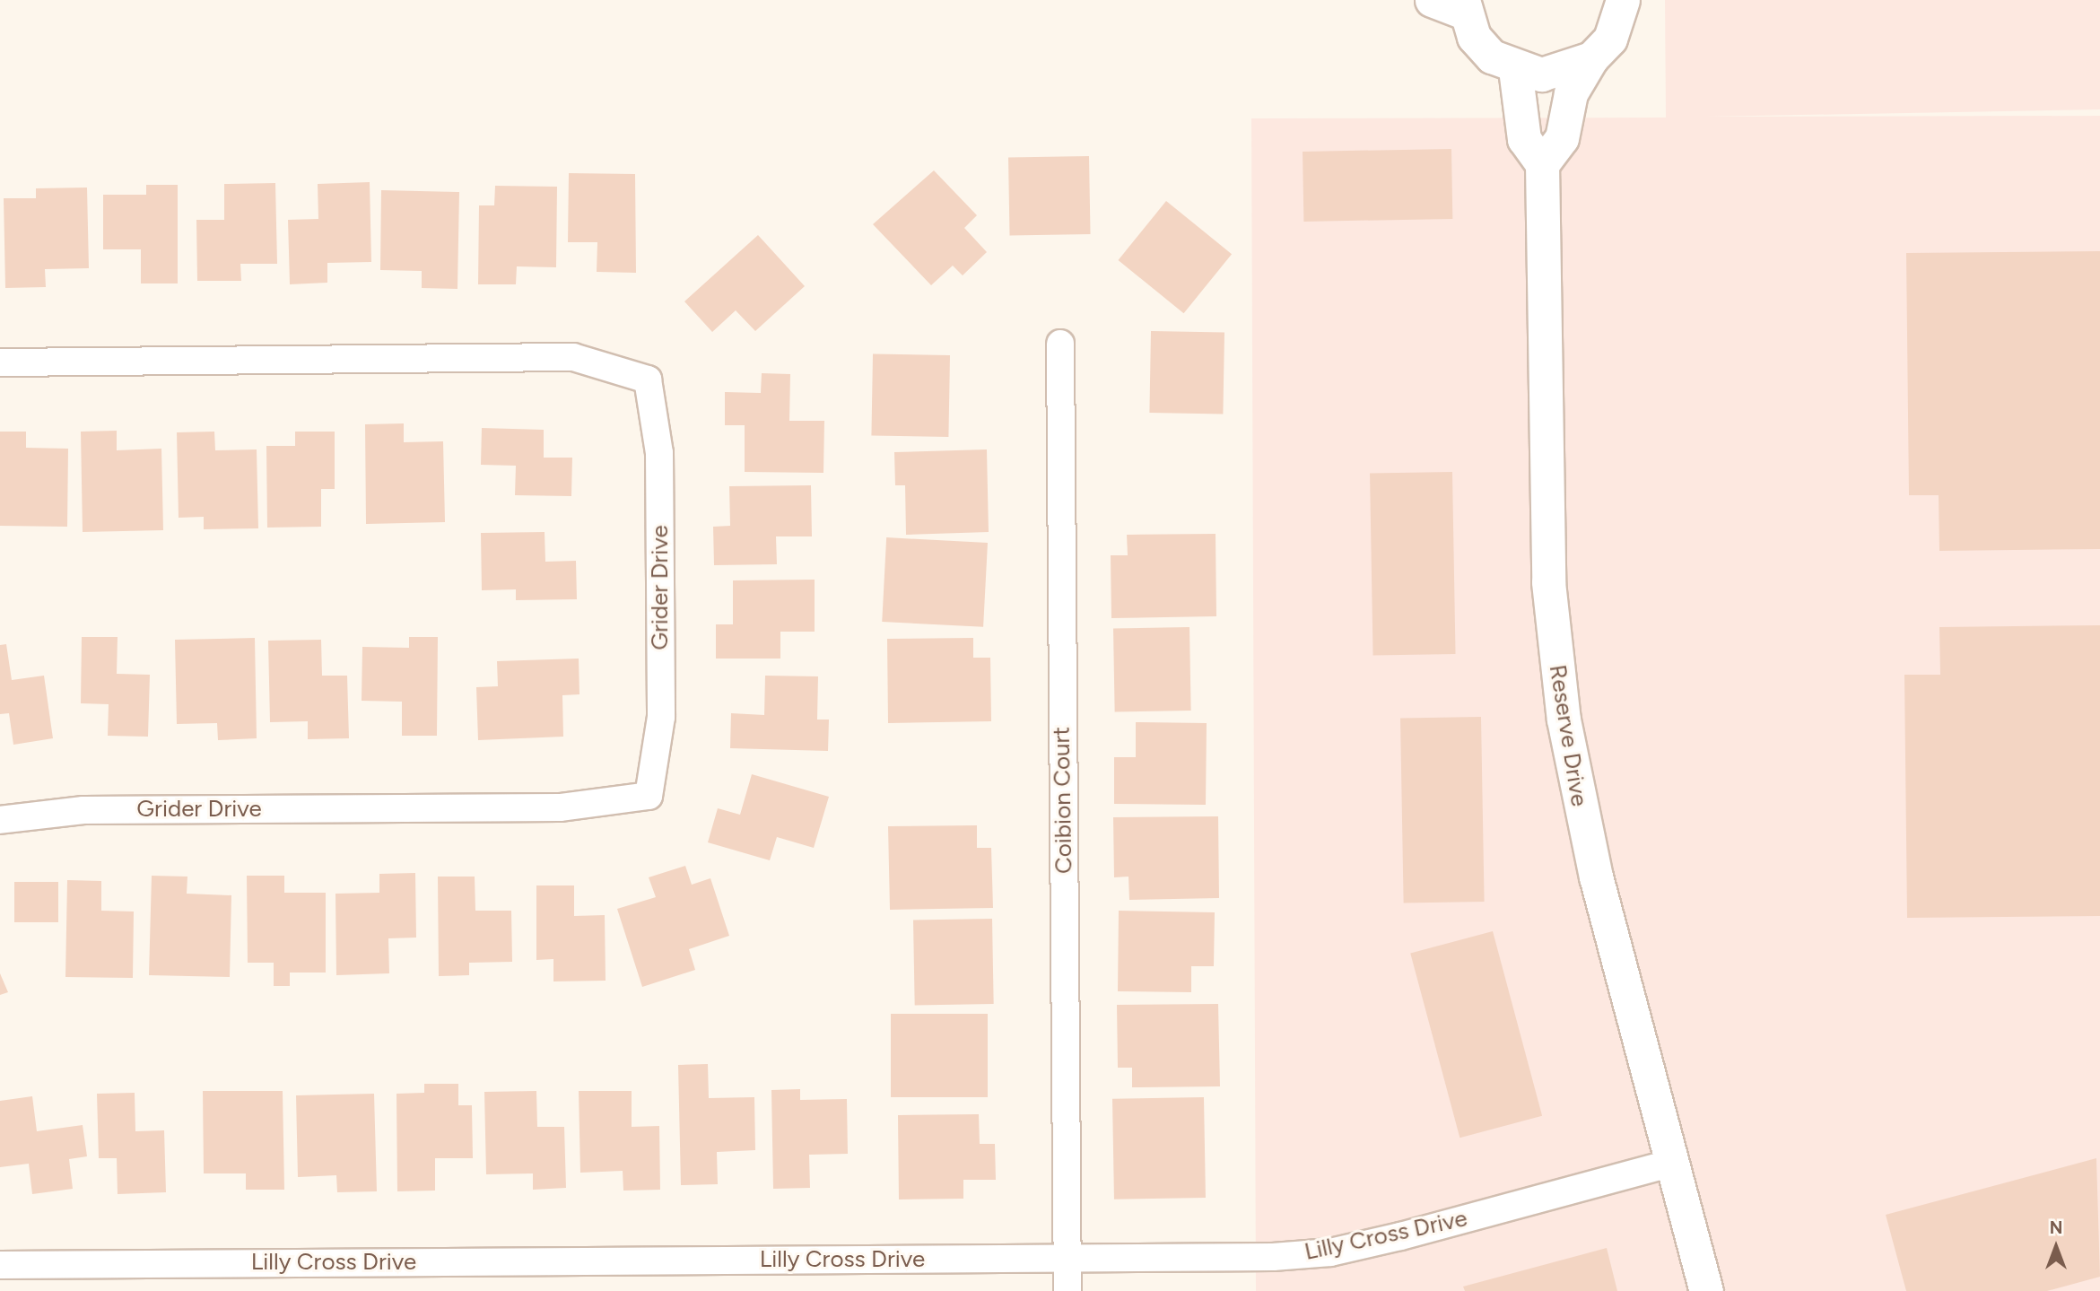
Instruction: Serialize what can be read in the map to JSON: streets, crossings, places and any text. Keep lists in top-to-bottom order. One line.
{"streets":{"street":["Grider Drive","Reserve Drive","Coibion Court","Lilly Cross Drive"]},"crossings":[["Reserve Drive","Lilly Cross Drive"],["Coibion Court","Lilly Cross Drive"]],"north":"top"}
